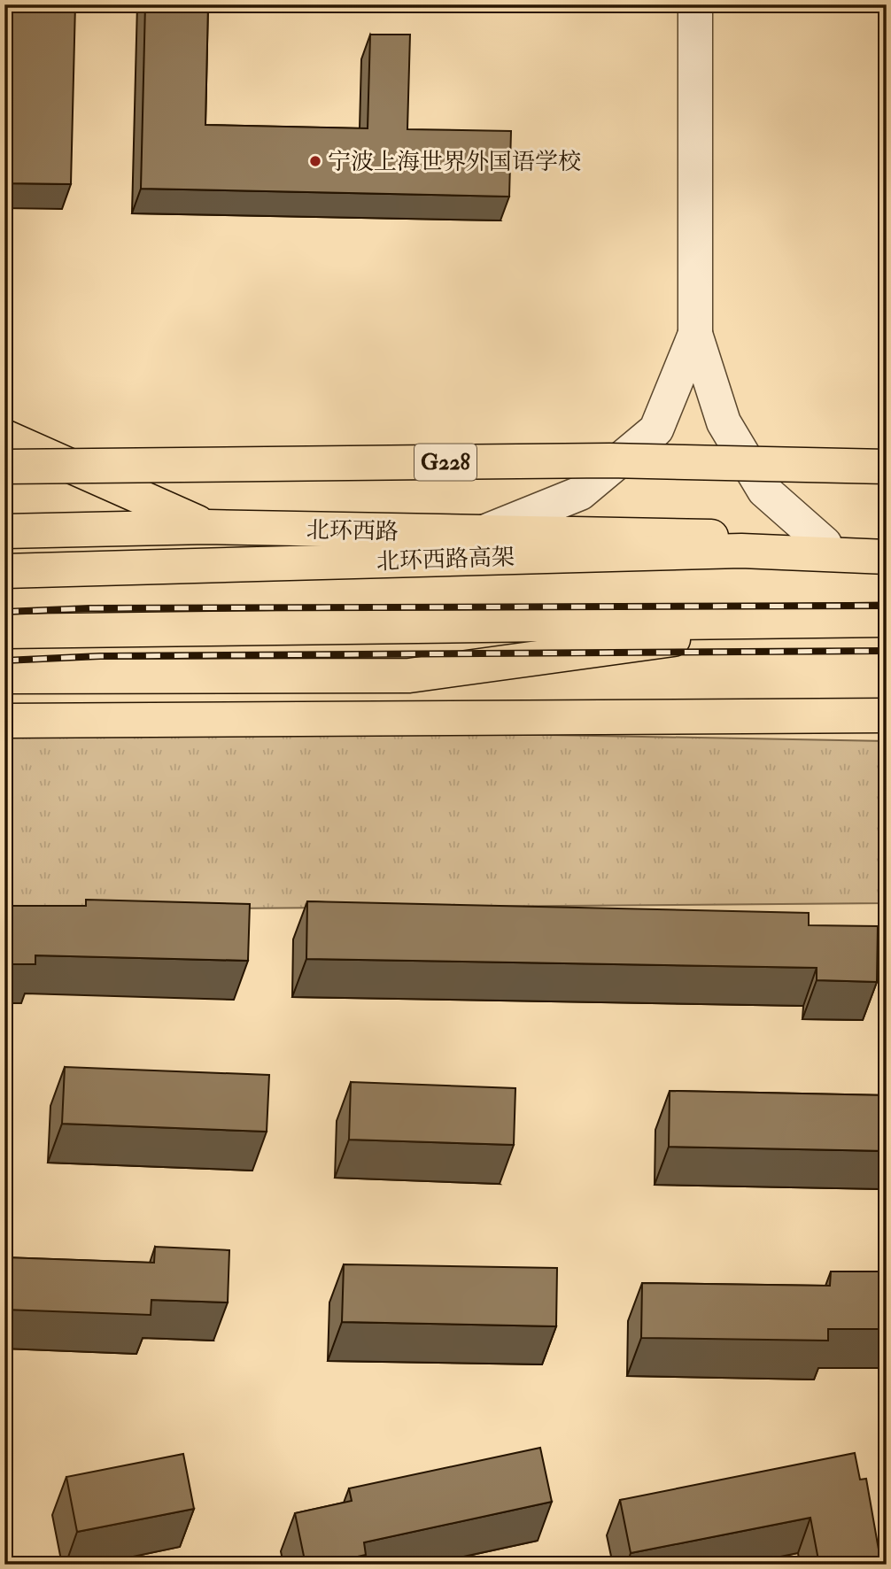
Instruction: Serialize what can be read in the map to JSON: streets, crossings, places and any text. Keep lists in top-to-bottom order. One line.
{"streets":{"main road":["G228","北环西路","北环西路高架"]},"places":["宁波上海世界外国语学校"]}
